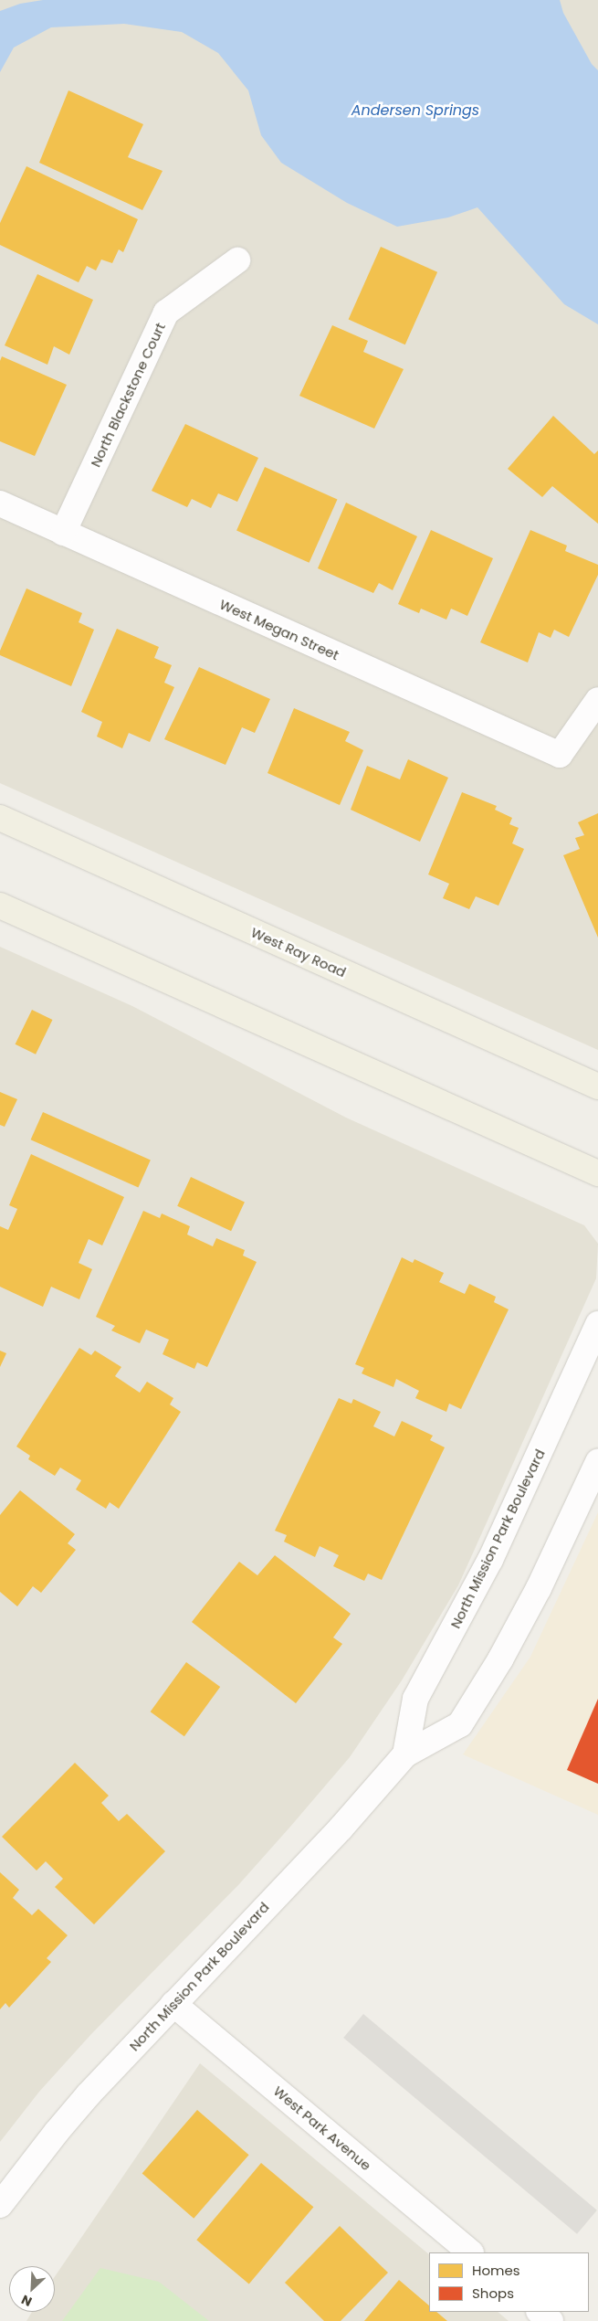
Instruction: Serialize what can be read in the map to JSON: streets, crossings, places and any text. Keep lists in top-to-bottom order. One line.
{"streets":{"main road":["West Ray Road"],"street":["North Blackstone Court","West Megan Street","North Mission Park Boulevard","West Park Avenue"]},"crossings":[["North Blackstone Court","West Megan Street"],["North Mission Park Boulevard","West Park Avenue"]],"water":["Andersen Springs"],"legend":["Homes","Shops"],"north":"bottom left"}
